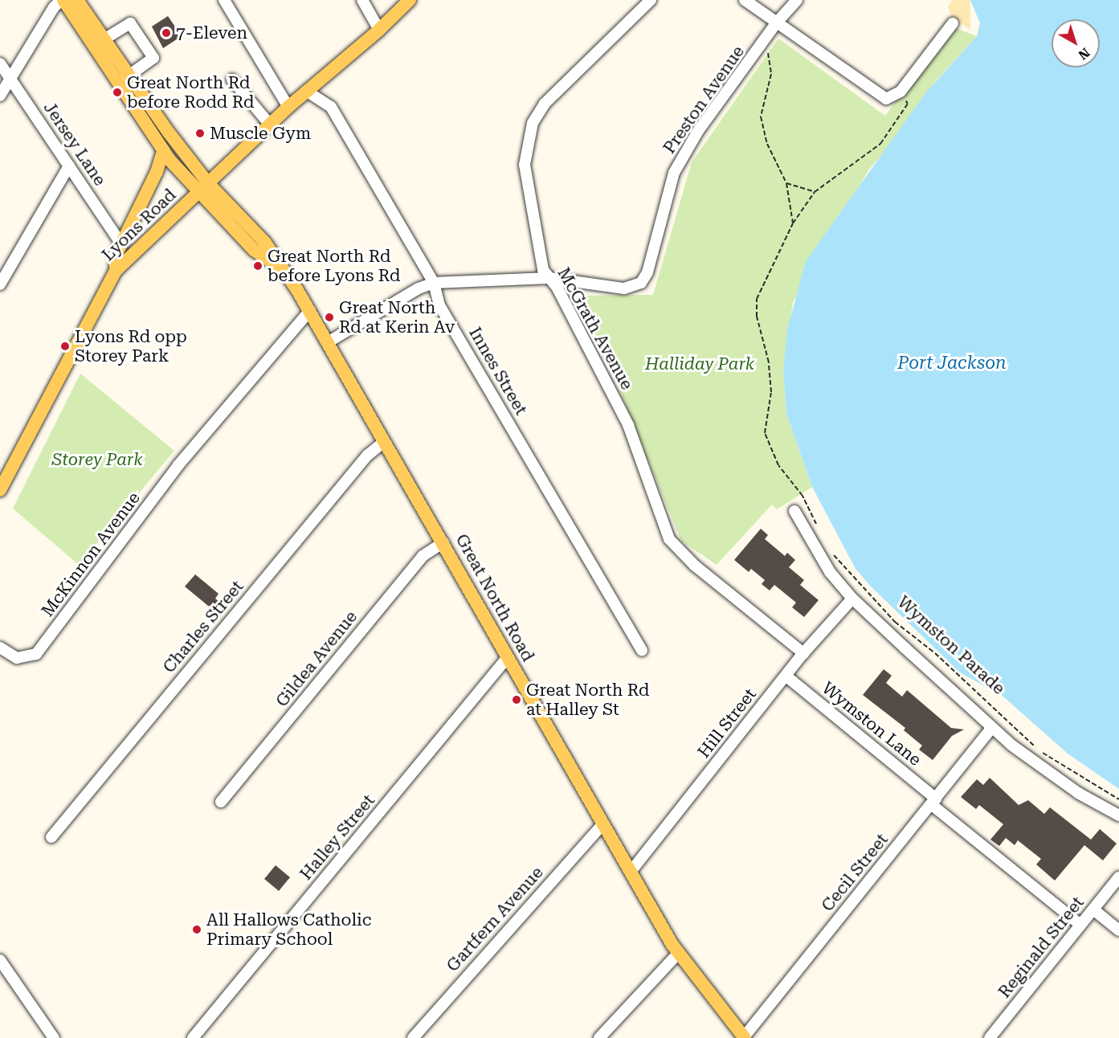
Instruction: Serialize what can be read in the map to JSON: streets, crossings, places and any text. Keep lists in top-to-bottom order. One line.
{"streets":{"main road":["Lyons Road","Great North Road"],"street":["Preston Avenue","Jersey Lane","McGrath Avenue","Innes Street","McKinnon Avenue","Charles Street","Wymston Parade","Gildea Avenue","Hill Street","Wymston Lane","Halley Street","Cecil Street","Gartfern Avenue","Reginald Street"]},"crossings":[["Preston Avenue","McGrath Avenue"],["Lyons Road","Innes Street"],["Lyons Road","Great North Road"],["McGrath Avenue","Hill Street"],["McKinnon Avenue","Great North Road"],["Great North Road","Charles Street"],["Great North Road","Gildea Avenue"],["Great North Road","Hill Street"],["Great North Road","Halley Street"],["Great North Road","Cecil Street"],["Great North Road","Gartfern Avenue"],["Wymston Parade","Hill Street"],["Wymston Parade","Cecil Street"],["Hill Street","Wymston Lane"],["Wymston Lane","Cecil Street"],["Wymston Lane","Reginald Street"]],"water":["Port Jackson"],"parks":["Halliday Park","Storey Park"],"places":["7-Eleven","Great North Rd before Rodd Rd","Muscle Gym","Great North Rd before Lyons Rd","Great North Rd at Kerin Av","Lyons Rd opp Storey Park","Great North Rd at Halley St","All Hallows Catholic Primary School"],"north":"bottom right"}
